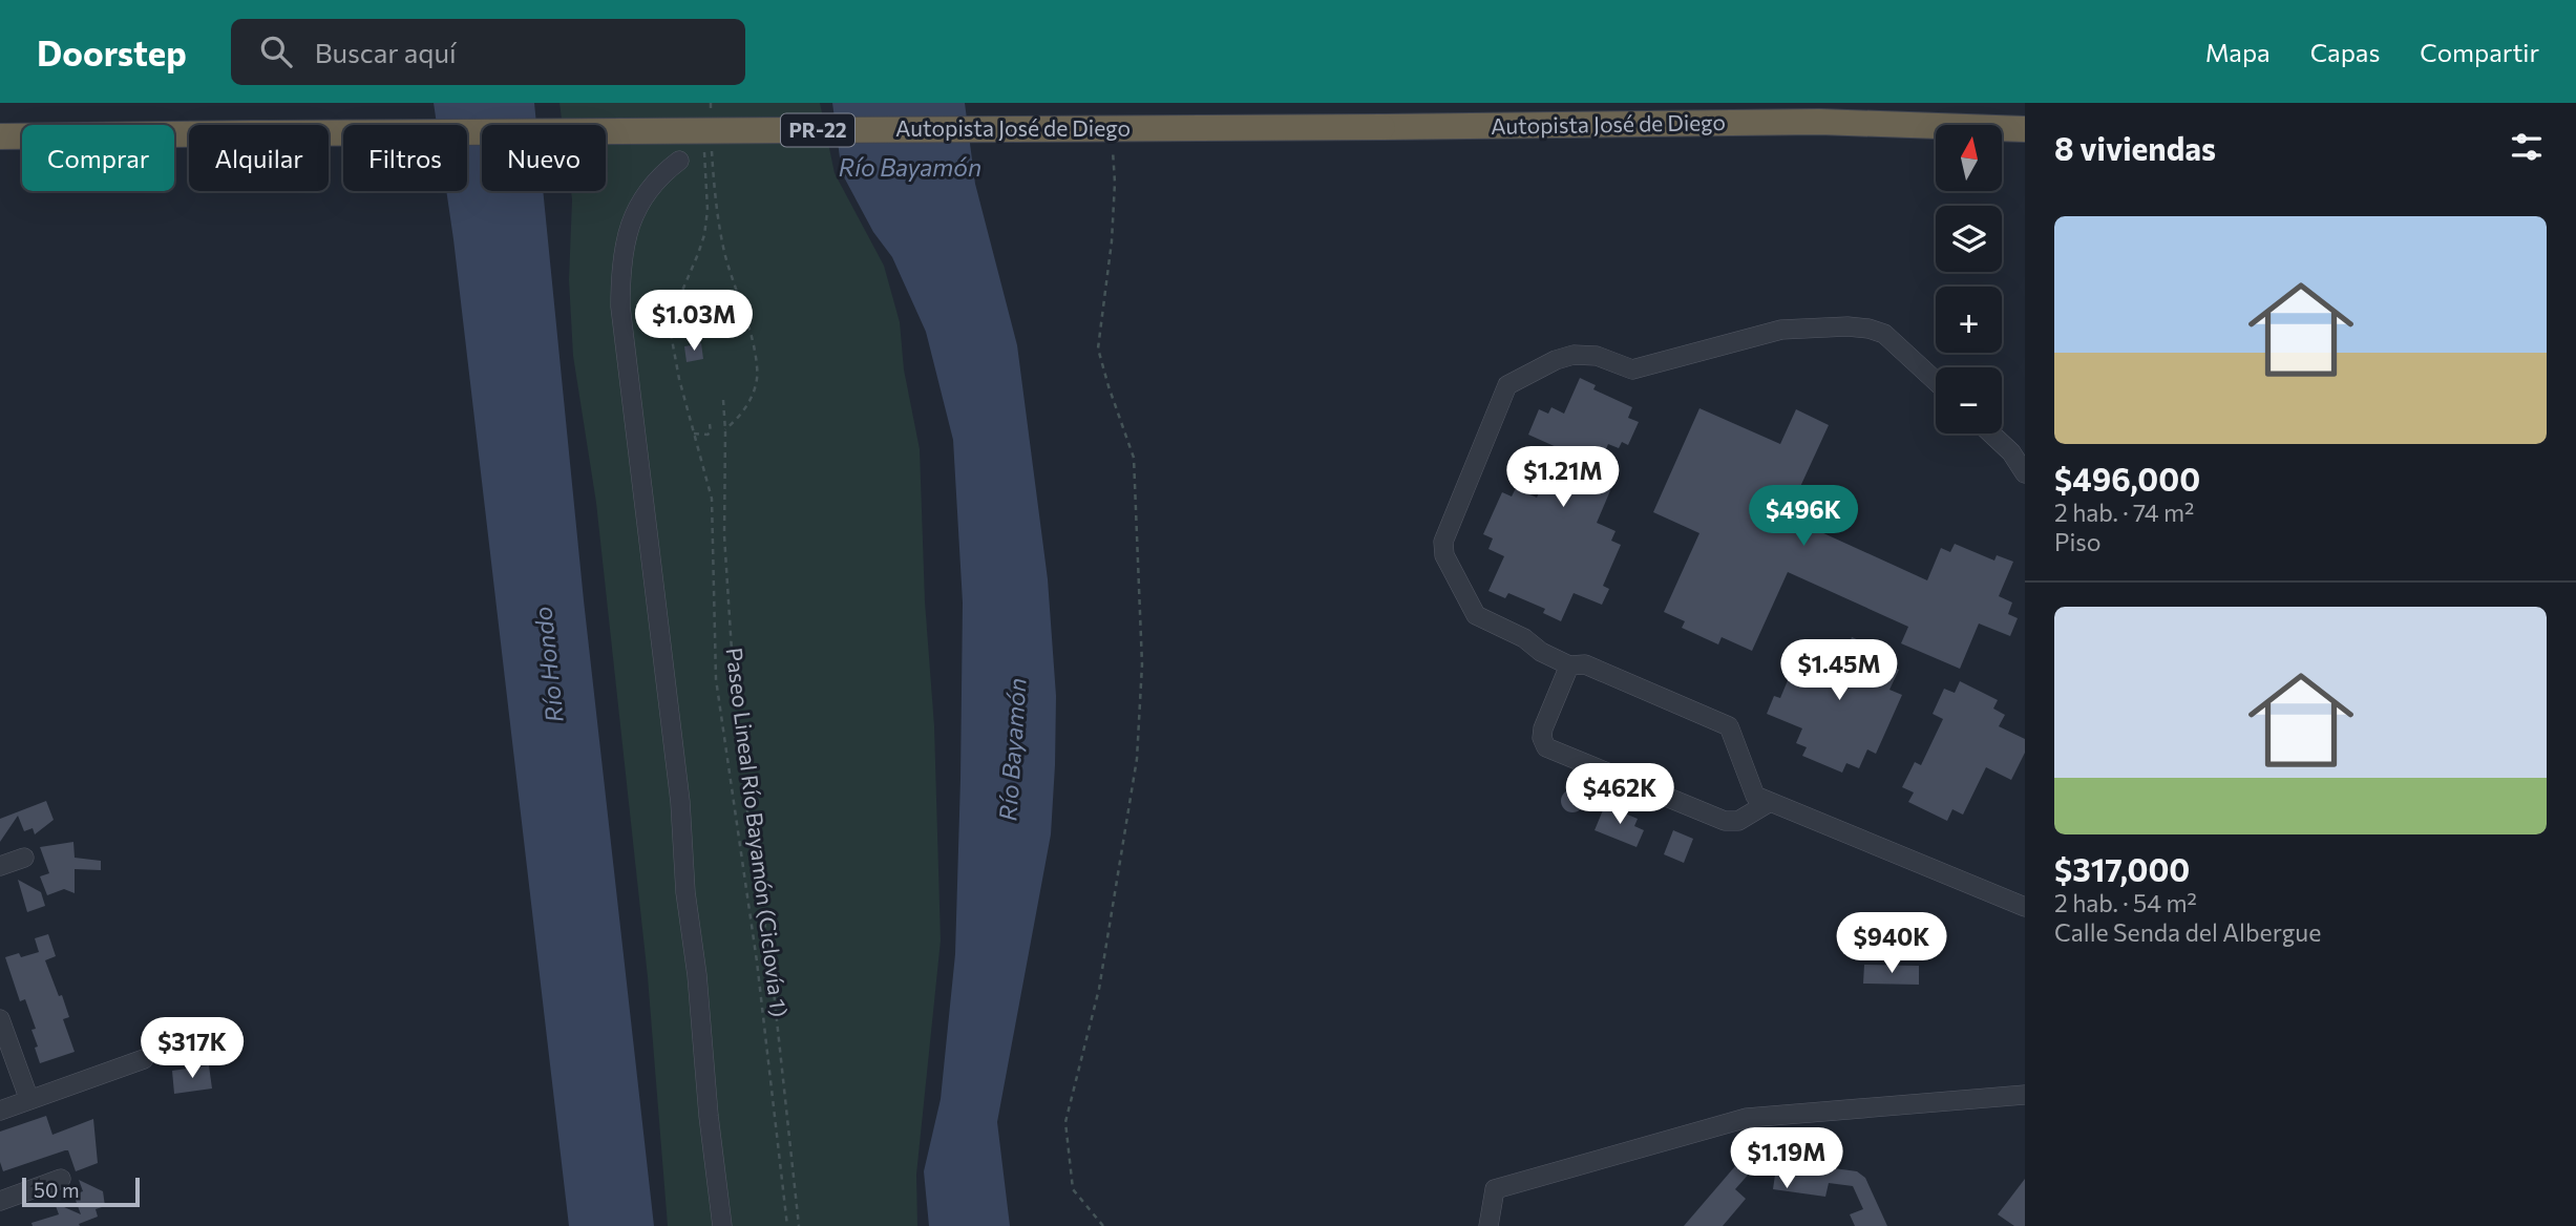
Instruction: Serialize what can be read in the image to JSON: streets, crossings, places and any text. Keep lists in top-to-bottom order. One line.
{"streets":{"highway":["Autopista José de Diego","PR-22"],"path":["Paseo Lineal Río Bayamón (Ciclovía 1)"]},"water":["Río Bayamón","Río Hondo"],"scale_bar":"50 m","north":"top","page":{"header":"Doorstep","search":"Buscar aquí","nav":["Mapa","Capas","Compartir"],"heading":"8 viviendas","map_buttons":["+","−"],"chip":["Comprar","Alquilar","Filtros","Nuevo"],"list":[{"name":"$496,000","note":"2 hab. · 74 m² · Piso"},{"name":"$317,000","note":"2 hab. · 54 m² · Calle Senda del Albergue"}],"price":["$1.03M","$1.21M","$496K","$1.45M","$462K","$940K","$317K","$1.19M"],"scale":"50 m"}}
